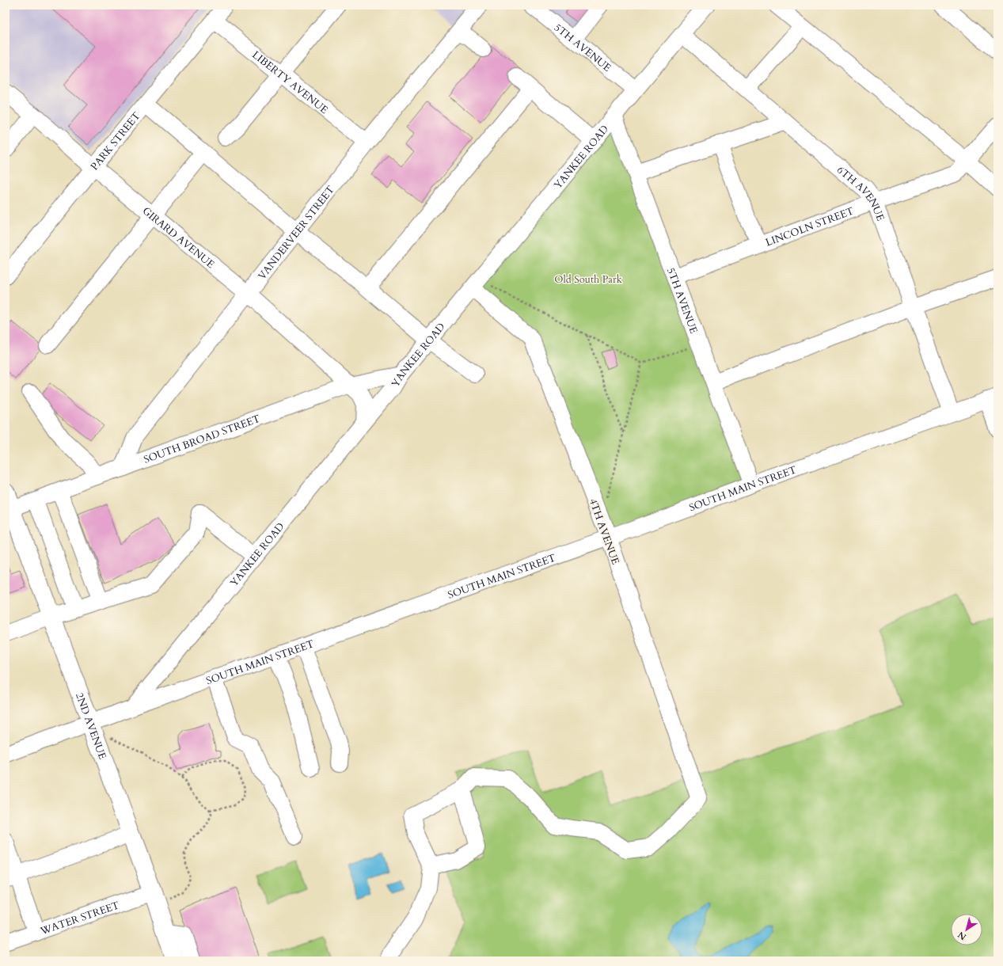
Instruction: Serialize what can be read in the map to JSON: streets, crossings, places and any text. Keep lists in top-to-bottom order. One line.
{"streets":{"main road":["2ND AVENUE"],"street":["5TH AVENUE","LIBERTY AVENUE","PARK STREET","YANKEE ROAD","6TH AVENUE","LINCOLN STREET","VANDERVEER STREET","GIRARD AVENUE","SOUTH BROAD STREET","SOUTH MAIN STREET","4TH AVENUE","WATER STREET"]},"crossings":[["5TH AVENUE","YANKEE ROAD"],["5TH AVENUE","LINCOLN STREET"],["5TH AVENUE","SOUTH MAIN STREET"],["LIBERTY AVENUE","PARK STREET"],["LIBERTY AVENUE","VANDERVEER STREET"],["PARK STREET","GIRARD AVENUE"],["YANKEE ROAD","6TH AVENUE"],["YANKEE ROAD","GIRARD AVENUE"],["YANKEE ROAD","SOUTH BROAD STREET"],["YANKEE ROAD","SOUTH MAIN STREET"],["YANKEE ROAD","4TH AVENUE"],["6TH AVENUE","LINCOLN STREET"],["6TH AVENUE","SOUTH MAIN STREET"],["VANDERVEER STREET","GIRARD AVENUE"],["VANDERVEER STREET","SOUTH BROAD STREET"],["GIRARD AVENUE","SOUTH BROAD STREET"],["SOUTH BROAD STREET","2ND AVENUE"],["SOUTH MAIN STREET","4TH AVENUE"],["SOUTH MAIN STREET","2ND AVENUE"],["2ND AVENUE","WATER STREET"]],"parks":["Old South Park"],"north":"bottom left"}
